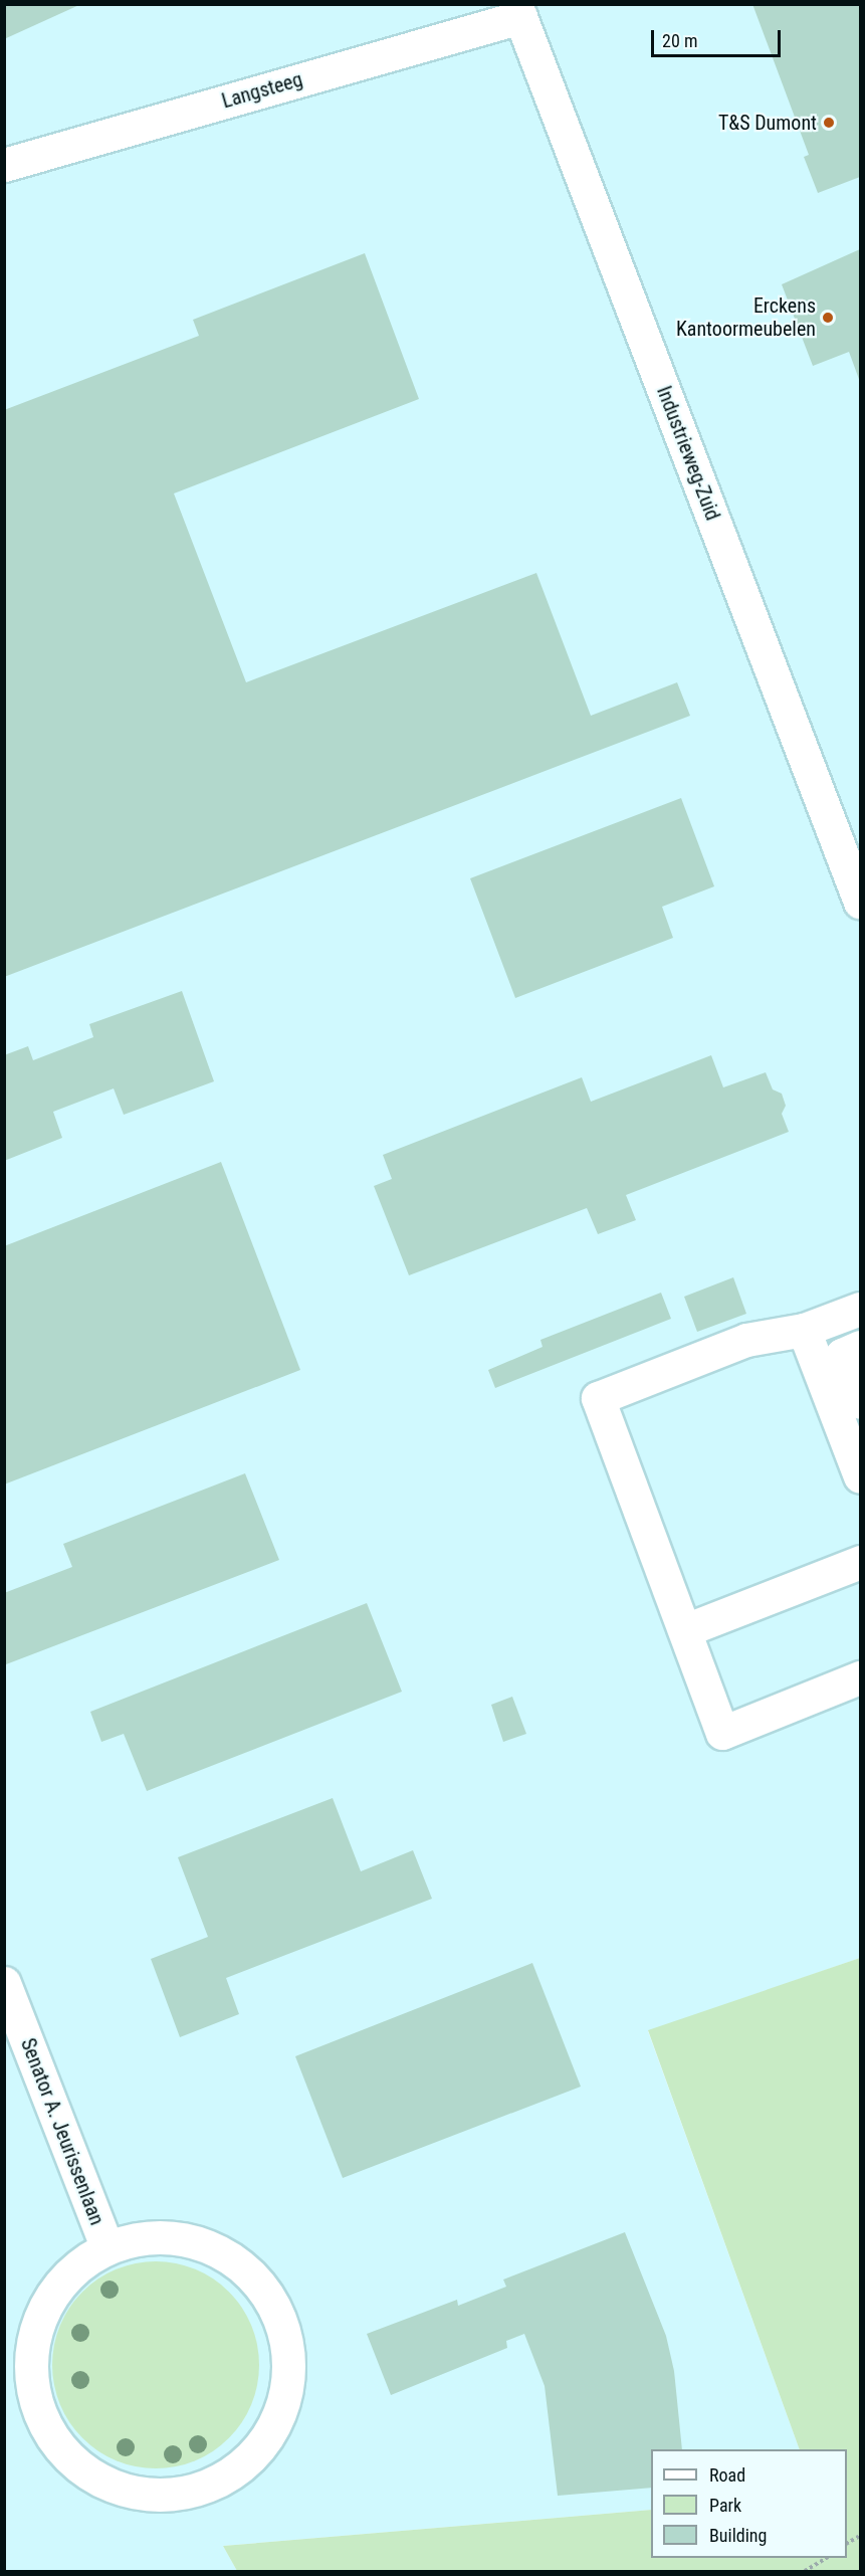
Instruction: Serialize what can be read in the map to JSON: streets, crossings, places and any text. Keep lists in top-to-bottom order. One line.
{"streets":{"street":["Langsteeg","Industrieweg-Zuid","Senator A. Jeurissenlaan"]},"crossings":[["Langsteeg","Industrieweg-Zuid"]],"places":["T&S Dumont","Erckens Kantoormeubelen"],"legend":["Road","Park","Building"],"scale_bar":"20 m"}
